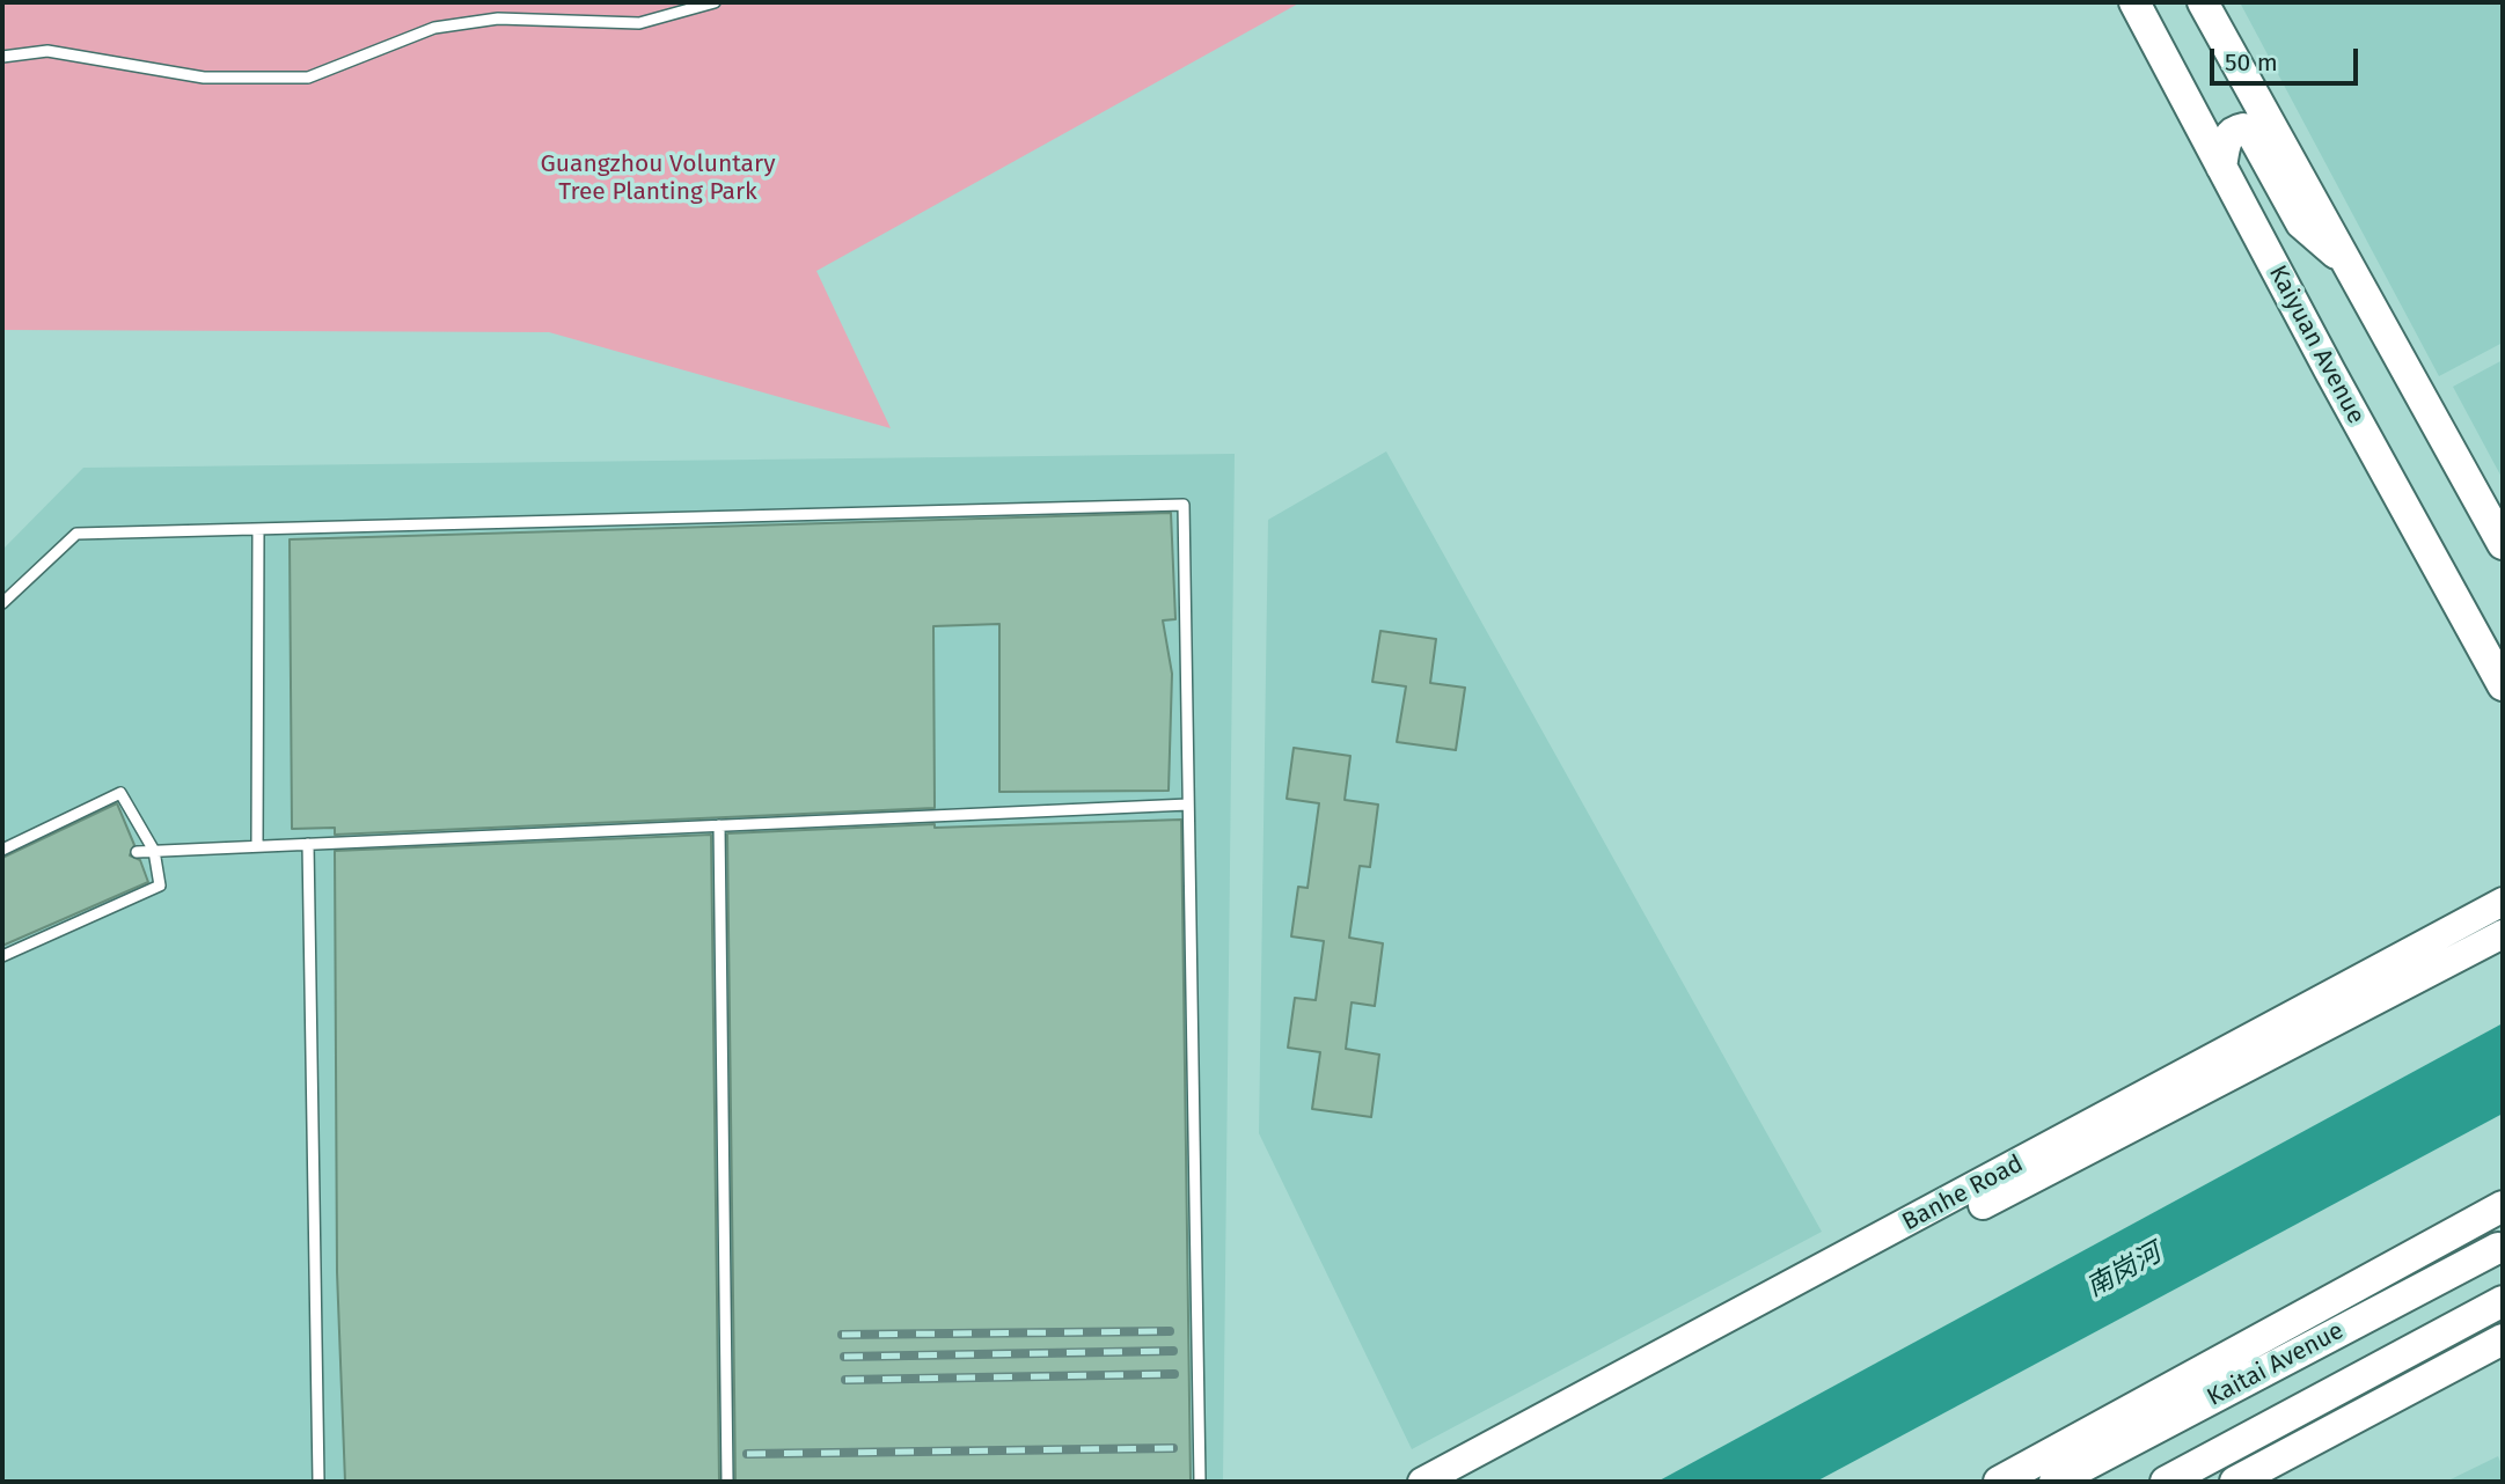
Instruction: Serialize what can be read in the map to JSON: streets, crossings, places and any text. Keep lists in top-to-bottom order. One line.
{"streets":{"main road":["Kaiyuan Avenue","Kaitai Avenue"],"street":["Banhe Road"]},"water":["南岗河"],"parks":["Guangzhou Voluntary Tree Planting Park"],"scale_bar":"50 m"}
